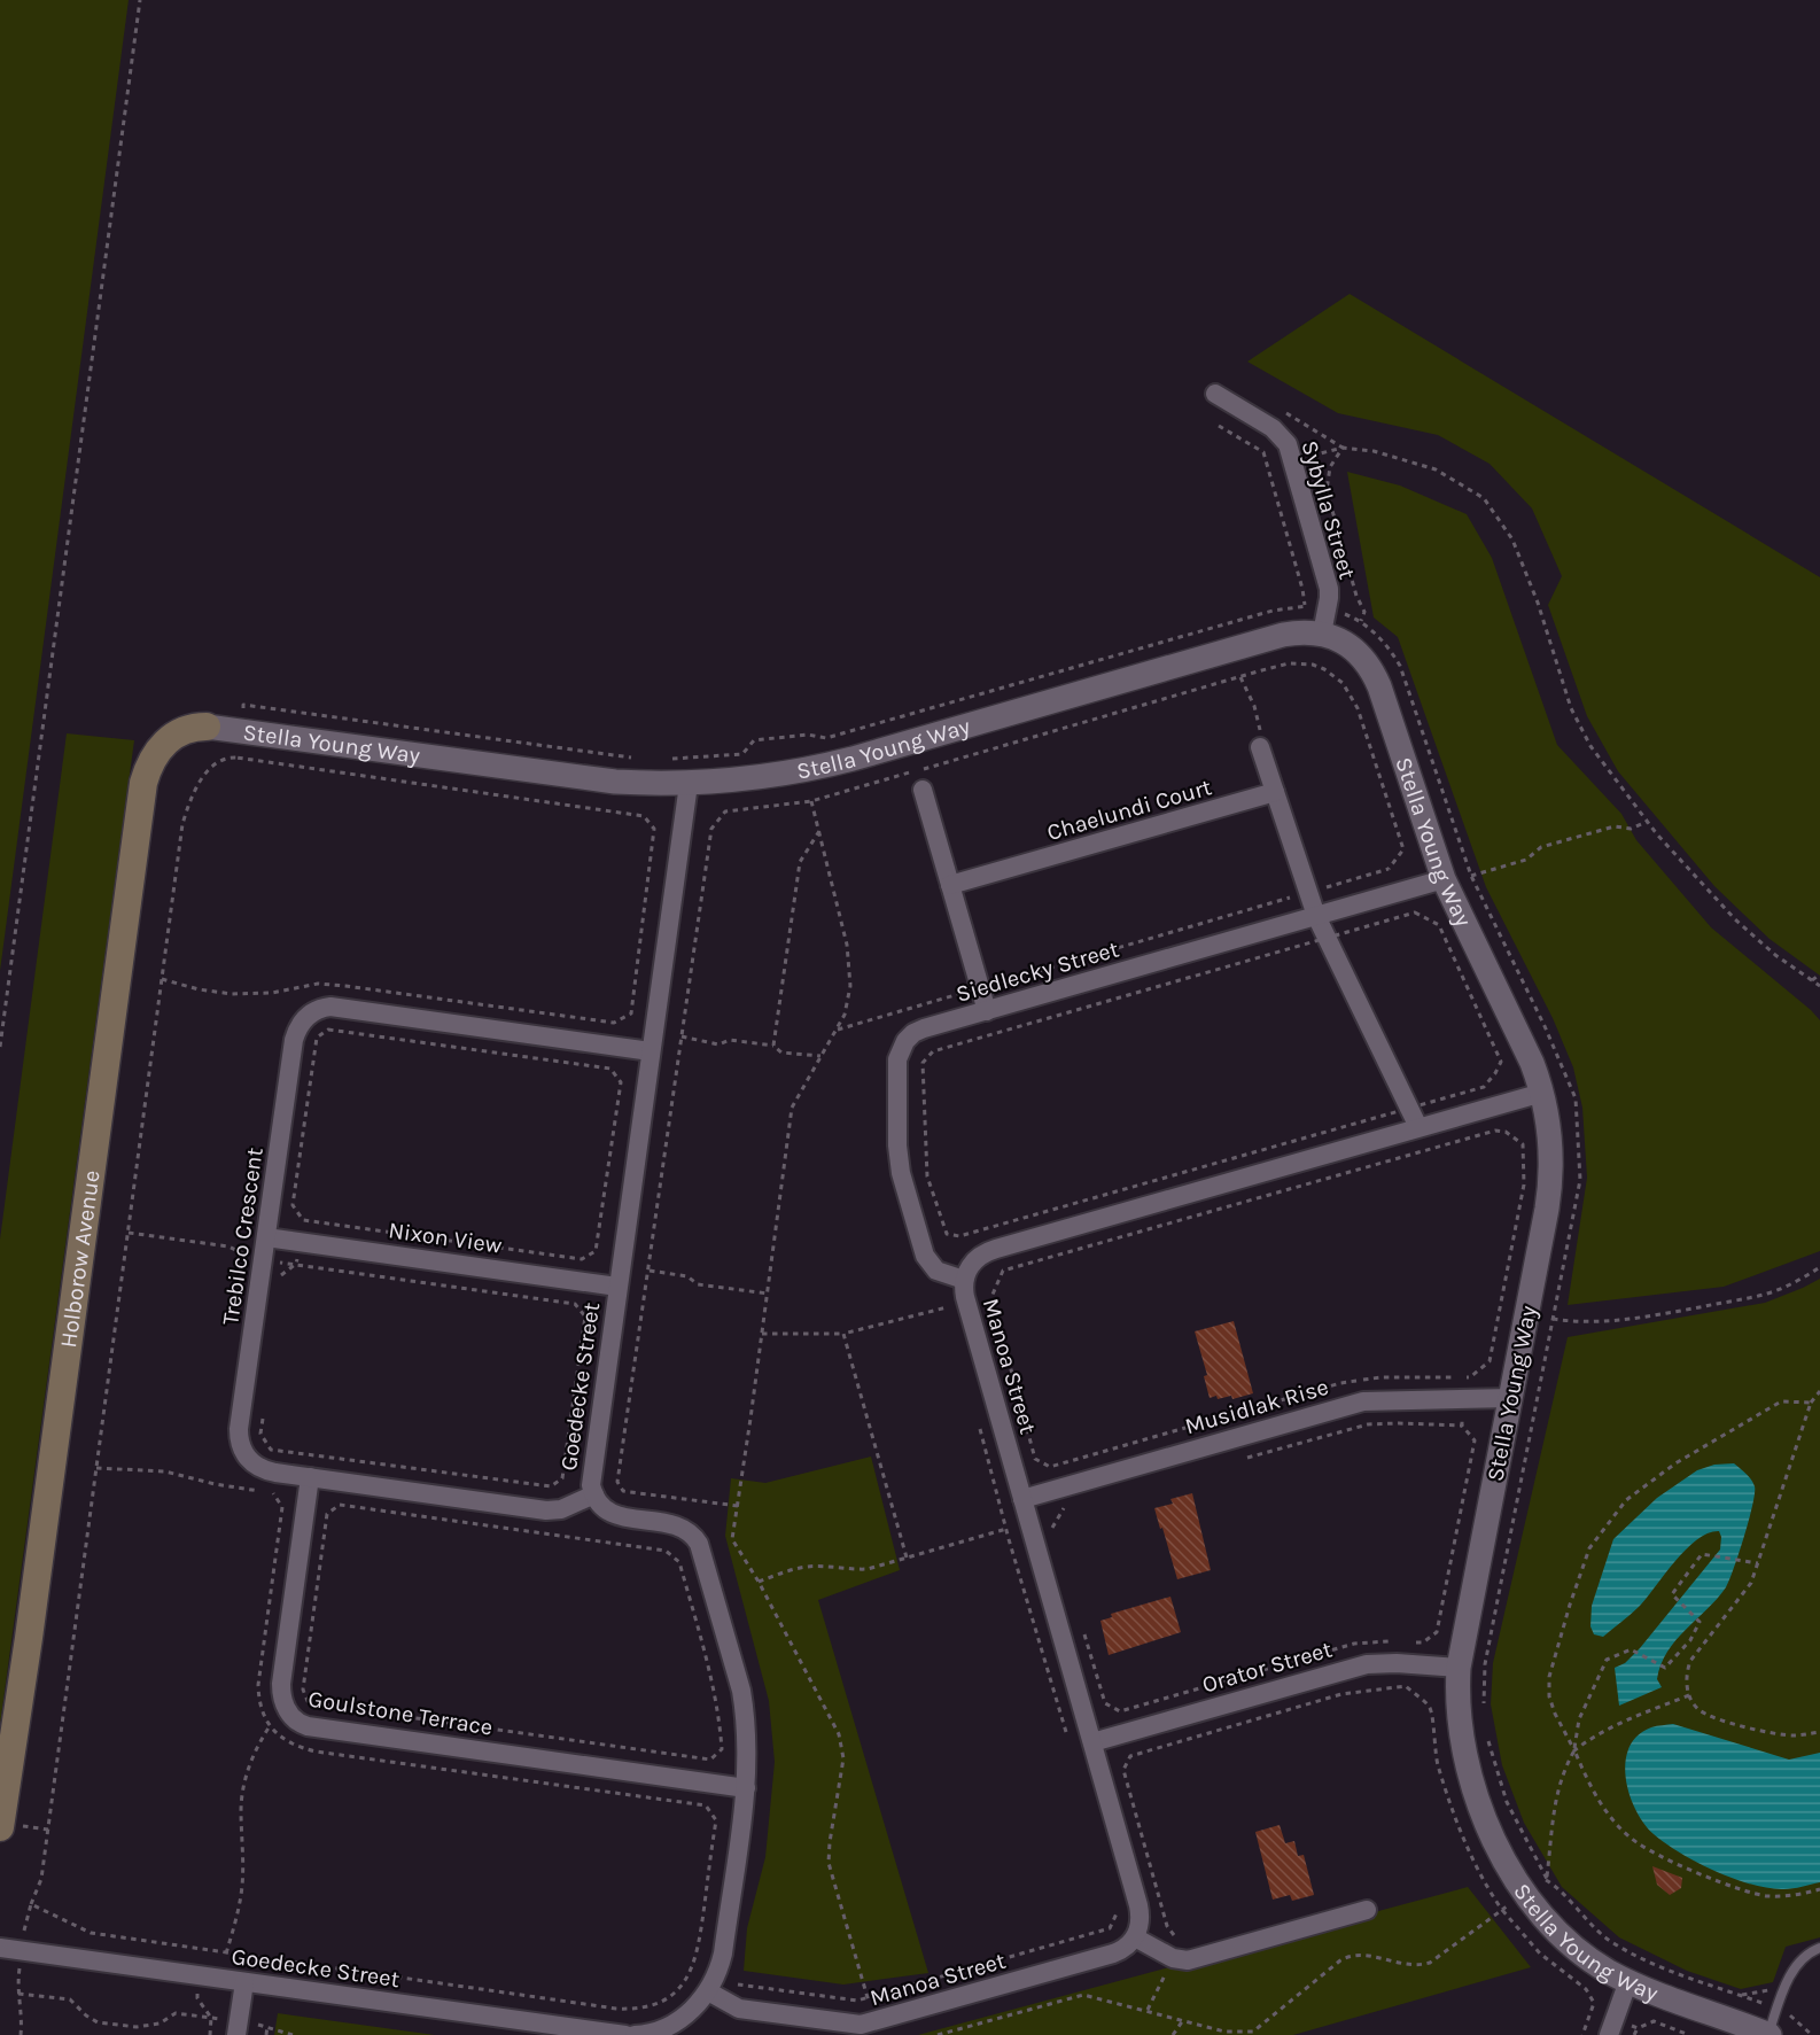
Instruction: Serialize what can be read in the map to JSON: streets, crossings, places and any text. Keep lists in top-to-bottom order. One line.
{"streets":{"main road":["Holborow Avenue"],"street":["Sybylla Street","Stella Young Way","Chaelundi Court","Siedlecky Street","Trebilco Crescent","Nixon View","Manoa Street","Goedecke Street","Musidlak Rise","Orator Street","Goulstone Terrace"]},"crossings":[["Sybylla Street","Stella Young Way"],["Stella Young Way","Siedlecky Street"],["Stella Young Way","Holborow Avenue"],["Stella Young Way","Manoa Street"],["Stella Young Way","Goedecke Street"],["Stella Young Way","Musidlak Rise"],["Stella Young Way","Orator Street"],["Siedlecky Street","Manoa Street"],["Trebilco Crescent","Nixon View"],["Trebilco Crescent","Goedecke Street"],["Trebilco Crescent","Goulstone Terrace"],["Nixon View","Goedecke Street"],["Manoa Street","Goedecke Street"],["Manoa Street","Musidlak Rise"],["Manoa Street","Orator Street"],["Goedecke Street","Goulstone Terrace"]]}
